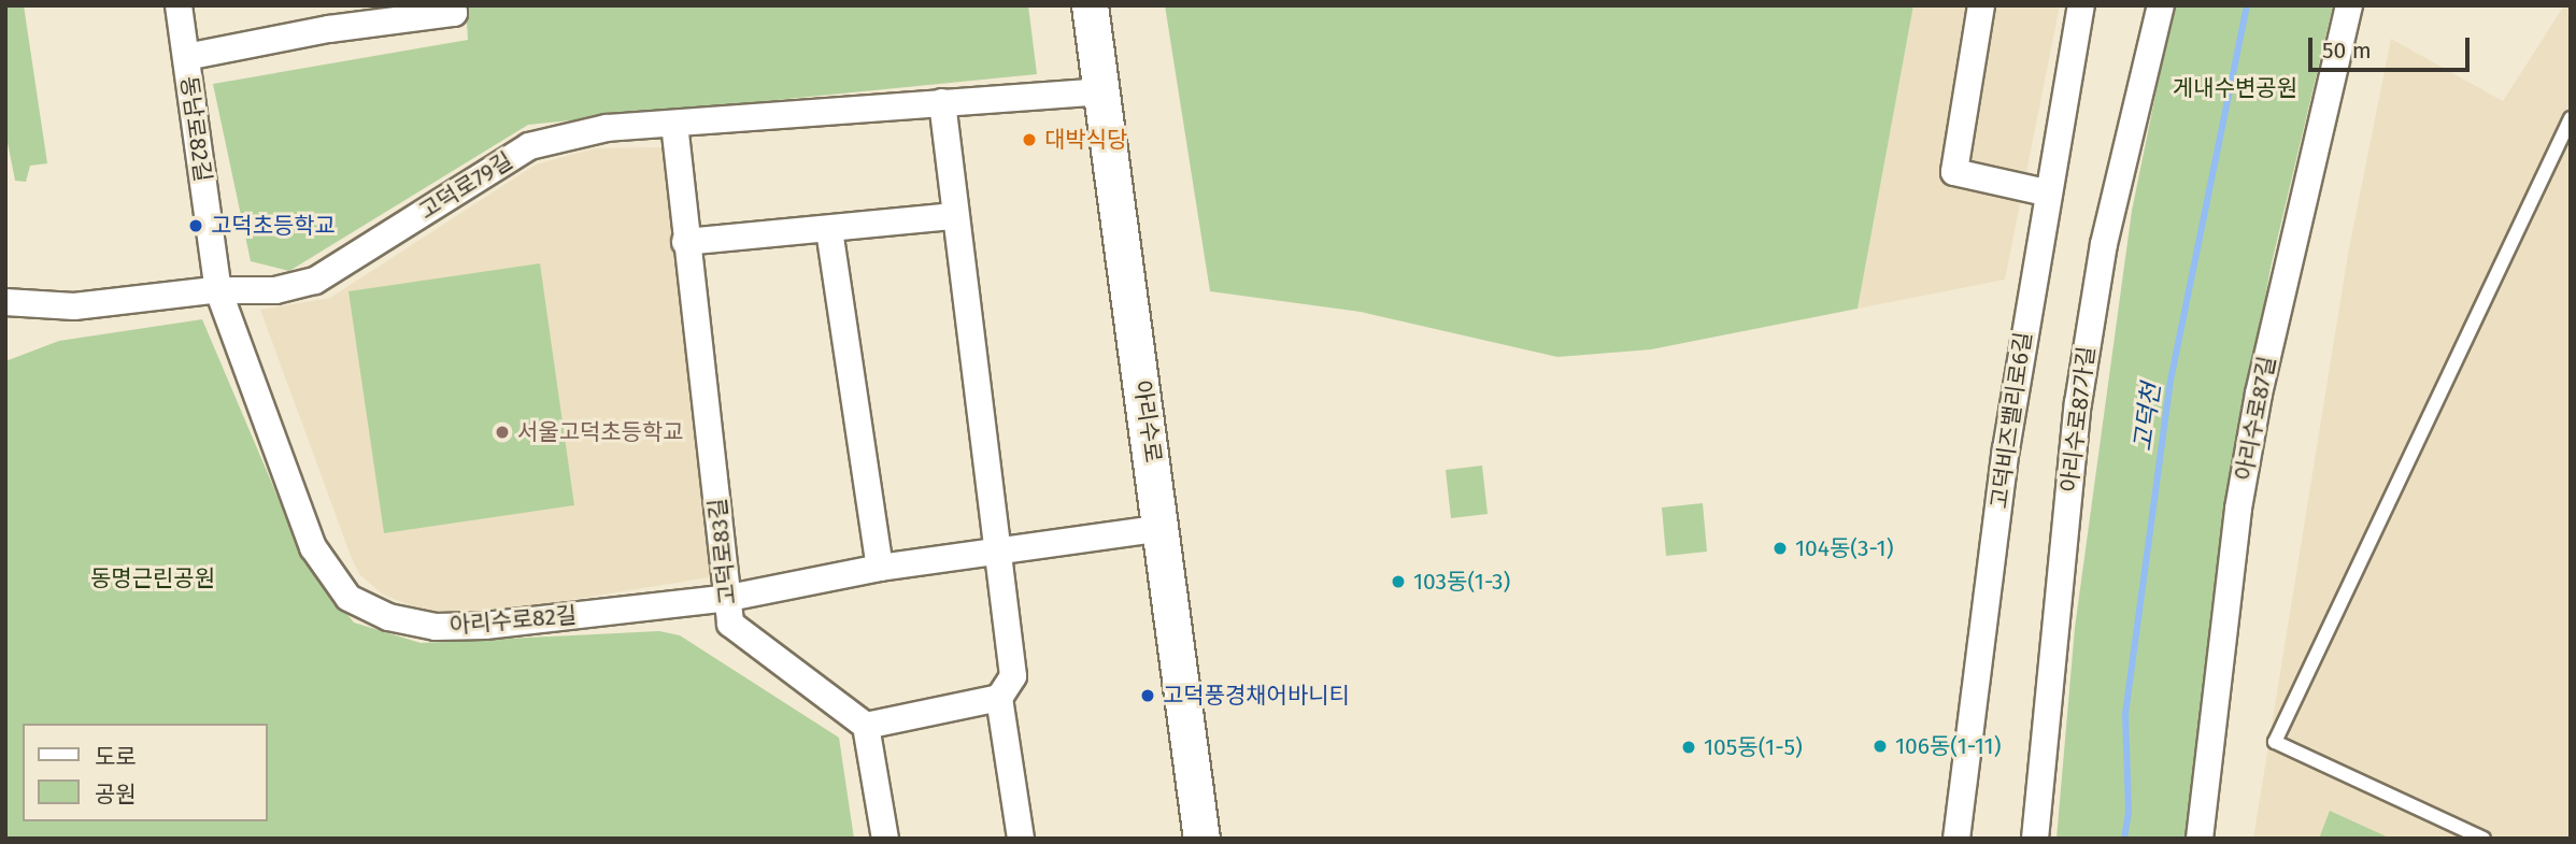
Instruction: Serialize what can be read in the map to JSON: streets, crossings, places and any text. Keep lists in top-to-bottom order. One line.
{"streets":{"main road":["아리수로"],"street":["동남로82길","고덕로79길","아리수로87길","아리수로87가길","고덕비즈밸리로6길","고덕로83길","아리수로82길"]},"crossings":[["동남로82길","고덕로79길"],["동남로82길","아리수로82길"],["고덕로79길","아리수로"],["고덕로79길","고덕로83길"],["고덕로79길","아리수로82길"],["아리수로","아리수로82길"],["고덕로83길","아리수로82길"]],"water":["고덕천"],"parks":["게내수변공원","동명근린공원"],"places":["대박식당","고덕초등학교","서울고덕초등학교","104동(3-1)","103동(1-3)","고덕풍경채어바니티","106동(1-11)","105동(1-5)"],"legend":["도로","공원"],"scale_bar":"50 m"}
